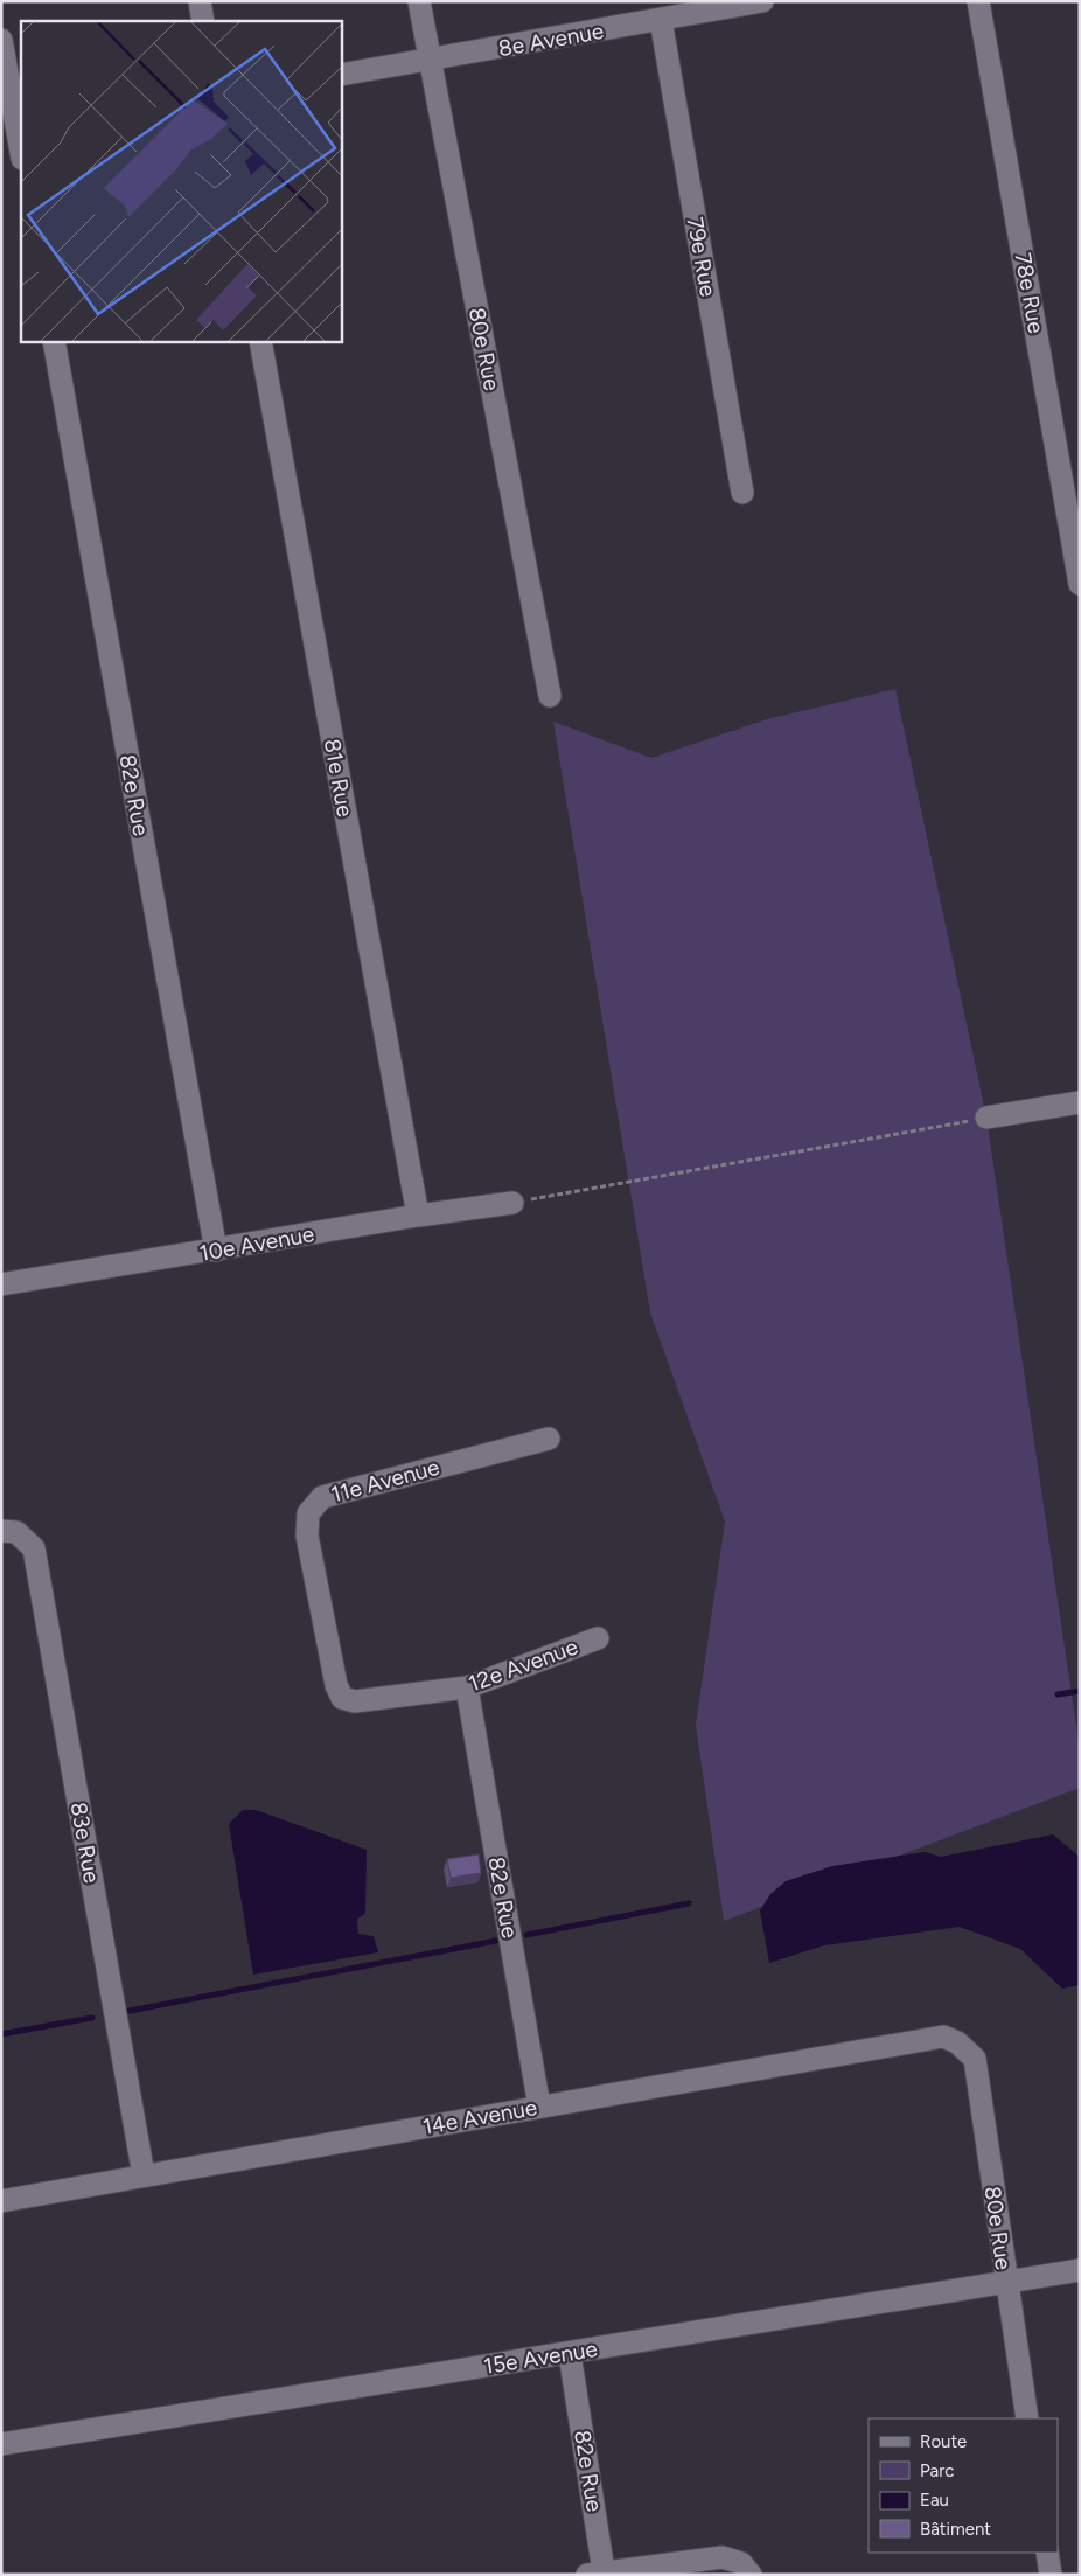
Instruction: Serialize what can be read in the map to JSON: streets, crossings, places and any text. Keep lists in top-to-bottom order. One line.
{"streets":{"street":["8e Avenue","79e Rue","78e Rue","80e Rue","81e Rue","82e Rue","10e Avenue","11e Avenue","12e Avenue","83e Rue","14e Avenue","15e Avenue"]},"crossings":[["8e Avenue","79e Rue"],["8e Avenue","80e Rue"],["80e Rue","14e Avenue"],["80e Rue","15e Avenue"],["81e Rue","10e Avenue"],["82e Rue","10e Avenue"],["82e Rue","12e Avenue"],["82e Rue","14e Avenue"],["82e Rue","15e Avenue"],["11e Avenue","12e Avenue"],["83e Rue","14e Avenue"]],"legend":["Route","Parc","Eau","Bâtiment"]}
